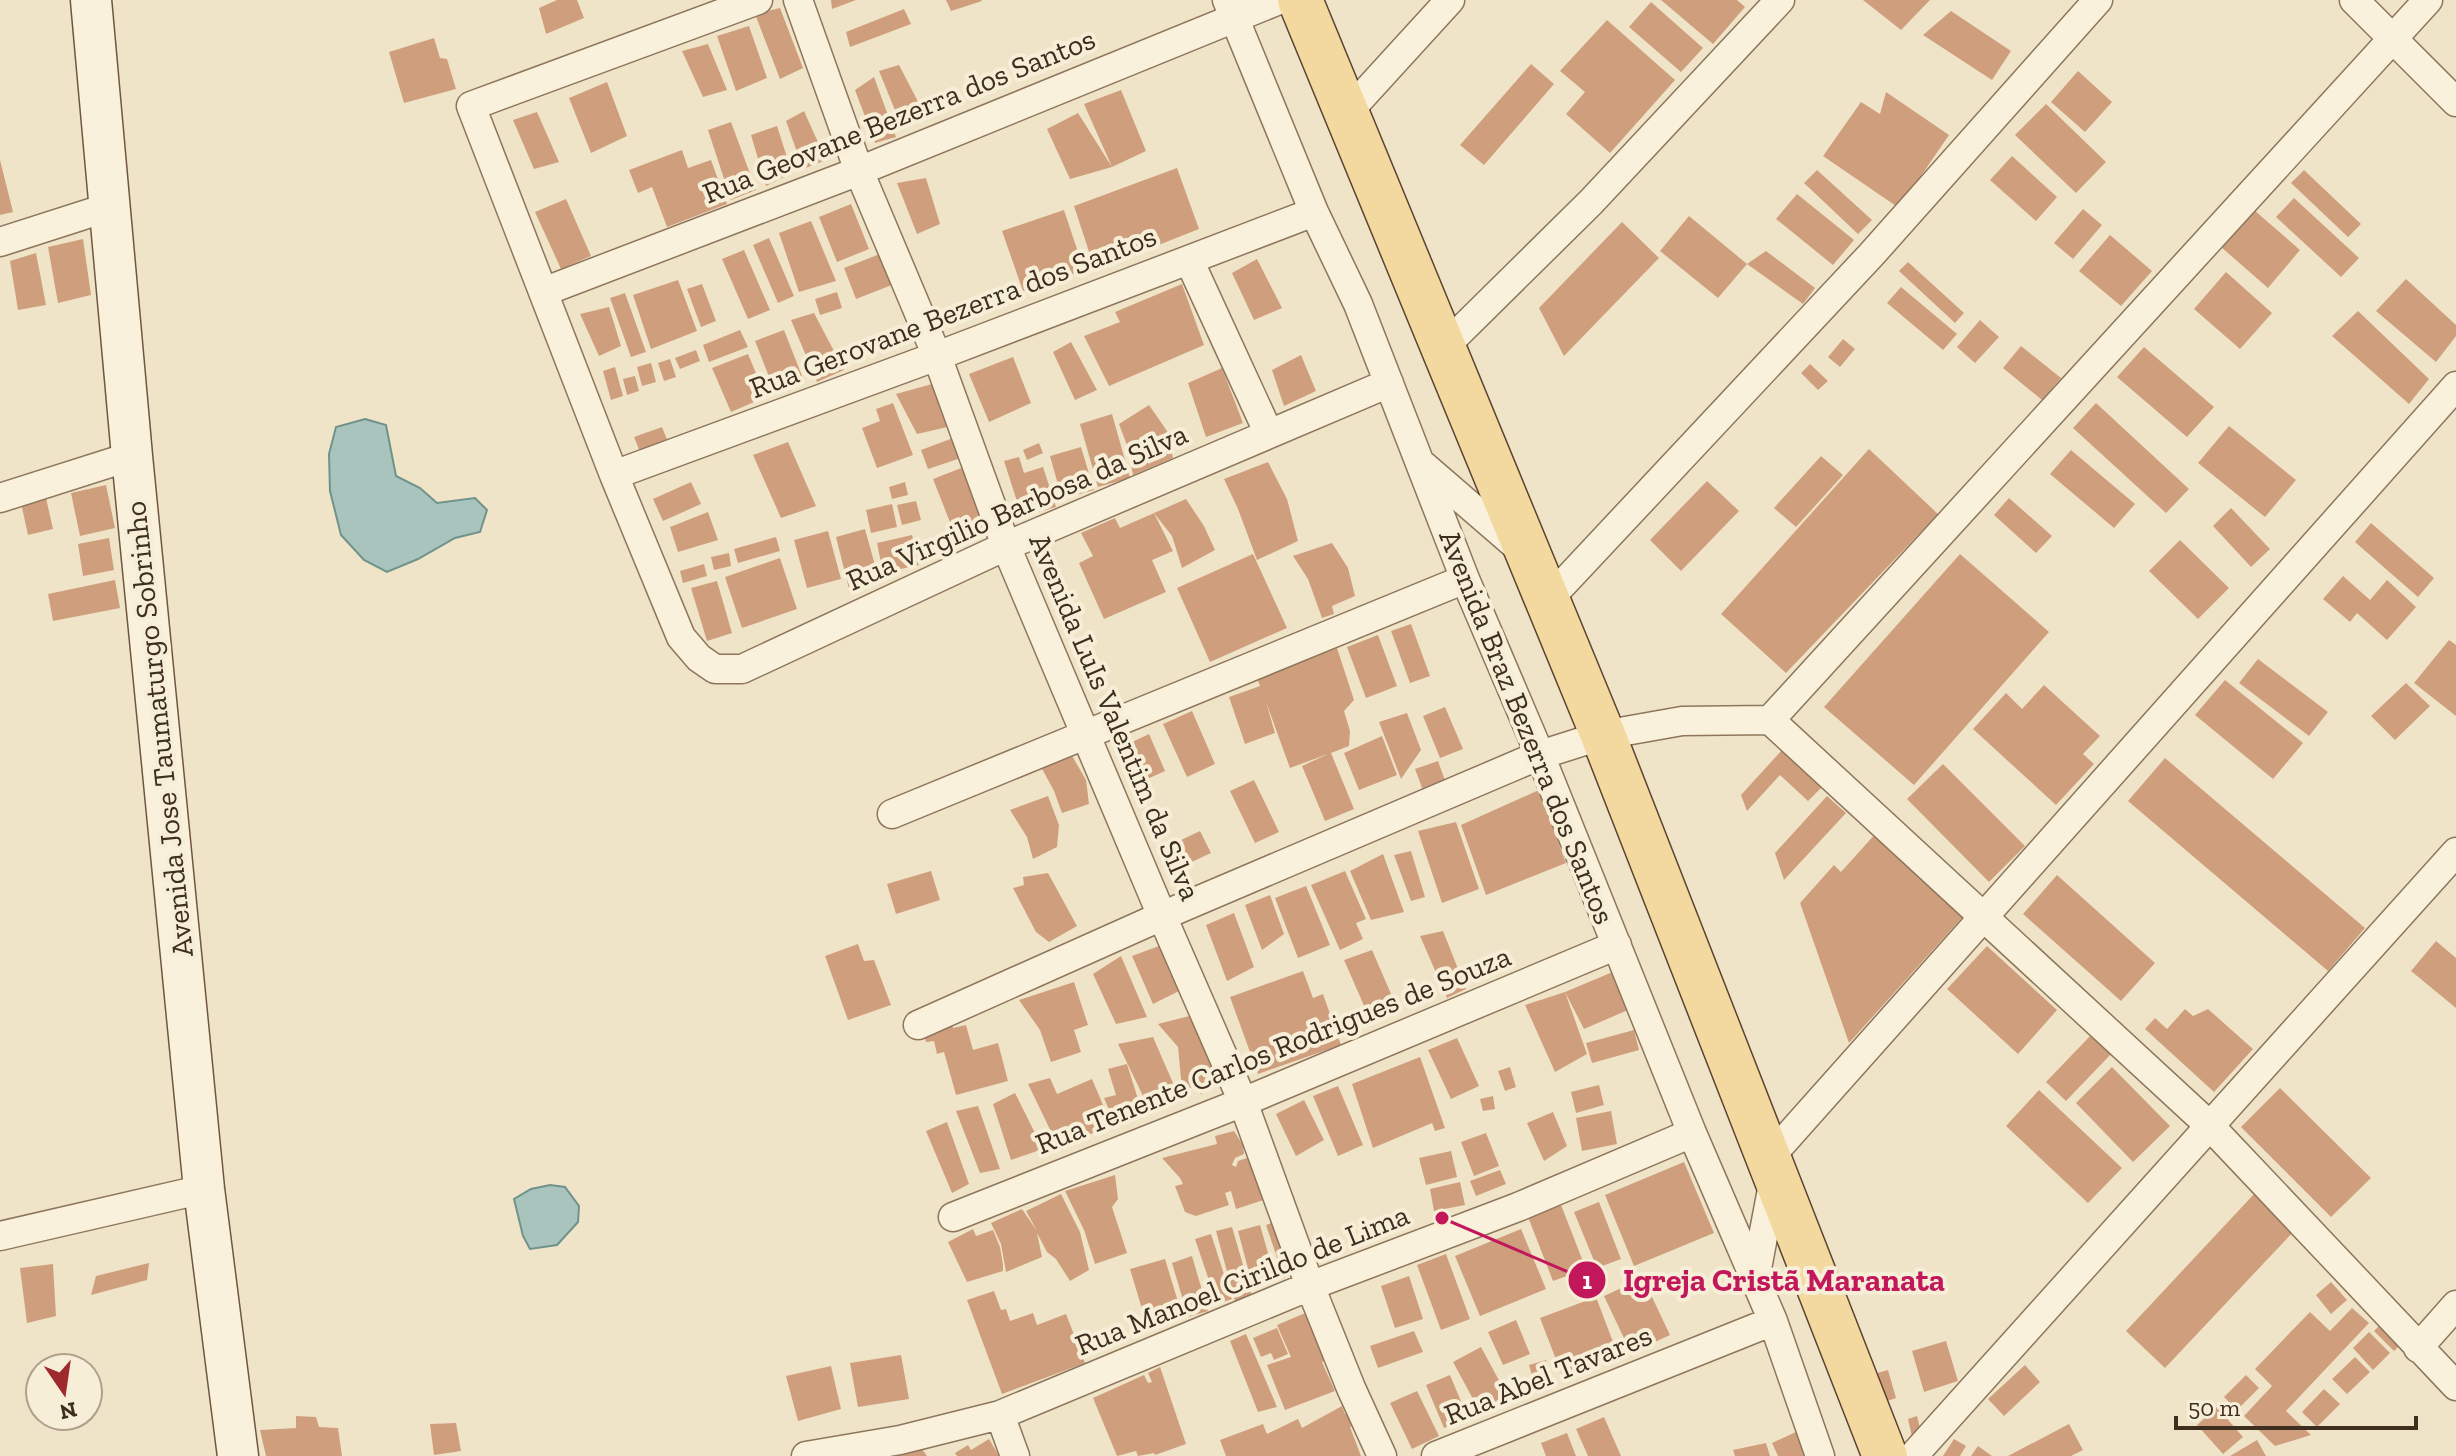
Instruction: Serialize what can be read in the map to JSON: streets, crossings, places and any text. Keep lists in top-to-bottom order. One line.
{"streets":{"street":["Rua Geovane Bezerra dos Santos","Rua Gerovane Bezerra dos Santos","Rua Virgilio Barbosa da Silva","Avenida LuIs Valentim da Silva","Avenida Braz Bezerra dos Santos","Avenida Jose Taumaturgo Sobrinho","Rua Tenente Carlos Rodrigues de Souza","Rua Manoel Cirildo de Lima","Rua Abel Tavares"]},"crossings":[["Rua Geovane Bezerra dos Santos","Avenida LuIs Valentim da Silva"],["Rua Geovane Bezerra dos Santos","Avenida Braz Bezerra dos Santos"],["Rua Gerovane Bezerra dos Santos","Rua Virgilio Barbosa da Silva"],["Rua Gerovane Bezerra dos Santos","Avenida LuIs Valentim da Silva"],["Rua Gerovane Bezerra dos Santos","Avenida Braz Bezerra dos Santos"],["Rua Virgilio Barbosa da Silva","Avenida LuIs Valentim da Silva"],["Rua Virgilio Barbosa da Silva","Avenida Braz Bezerra dos Santos"],["Avenida LuIs Valentim da Silva","Rua Tenente Carlos Rodrigues de Souza"],["Avenida LuIs Valentim da Silva","Rua Manoel Cirildo de Lima"],["Avenida Braz Bezerra dos Santos","Rua Tenente Carlos Rodrigues de Souza"],["Avenida Braz Bezerra dos Santos","Rua Manoel Cirildo de Lima"],["Avenida Braz Bezerra dos Santos","Rua Abel Tavares"]],"places":["Igreja Cristã Maranata"],"scale_bar":"50 m","north":"bottom"}
